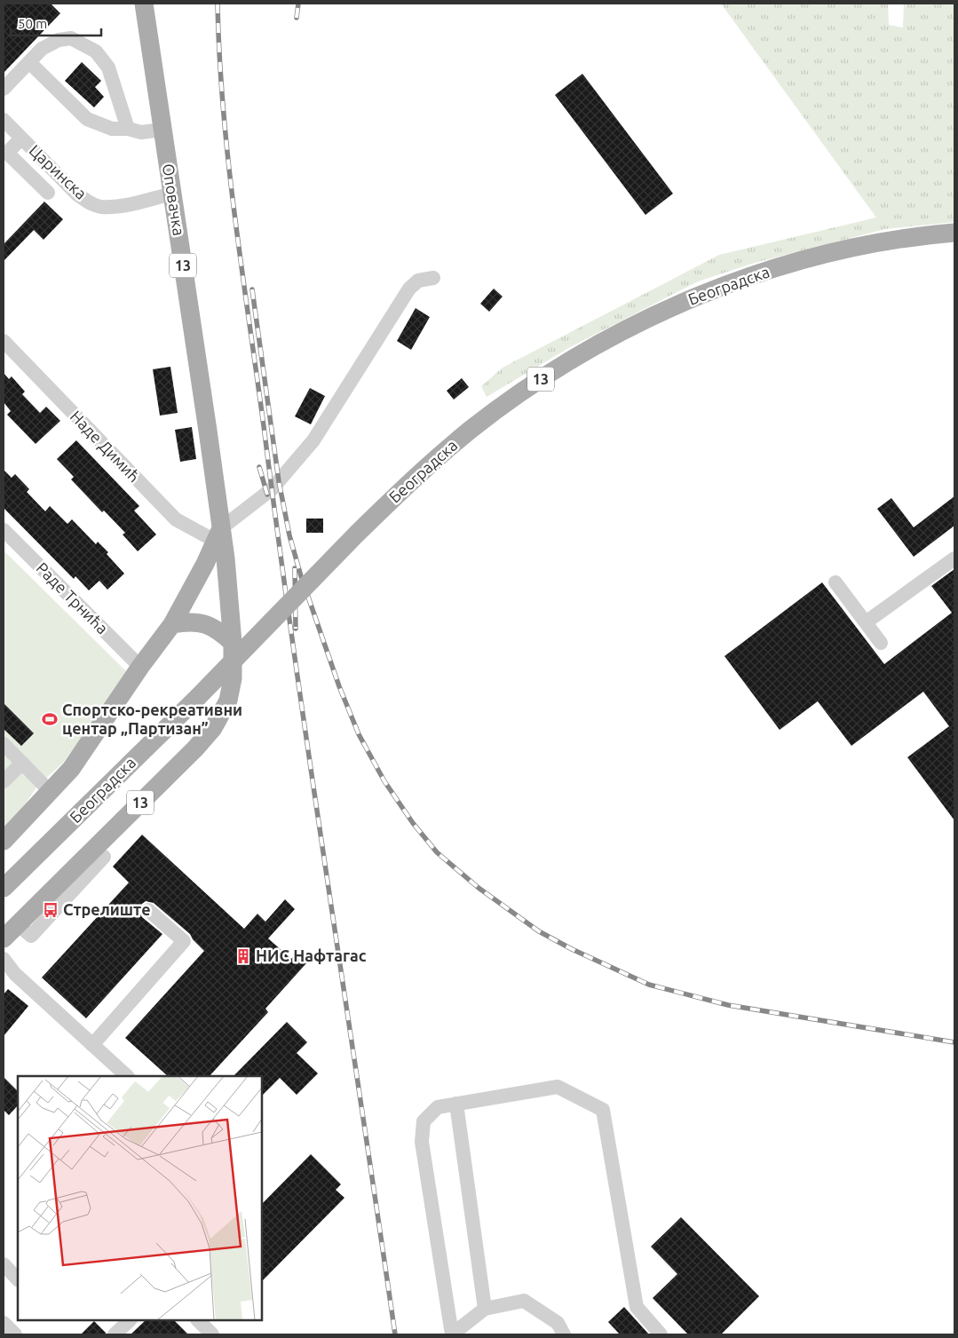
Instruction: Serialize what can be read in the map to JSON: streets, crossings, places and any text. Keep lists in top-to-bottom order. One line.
{"streets":{"main road":["Оповачка","13","Београдска"],"street":["Царинска","Наде Димић","Раде Трнића"]},"crossings":[["Царинска","Оповачка"],["Оповачка","13"],["Оповачка","Наде Димић"],["13","Наде Димић"]],"places":{"sports":["Спортско-рекреативни центар „Партизан”"],"bus stop":["Стрелиште"],"building":["НИС Нафтагас"]},"scale_bar":"50 m"}
